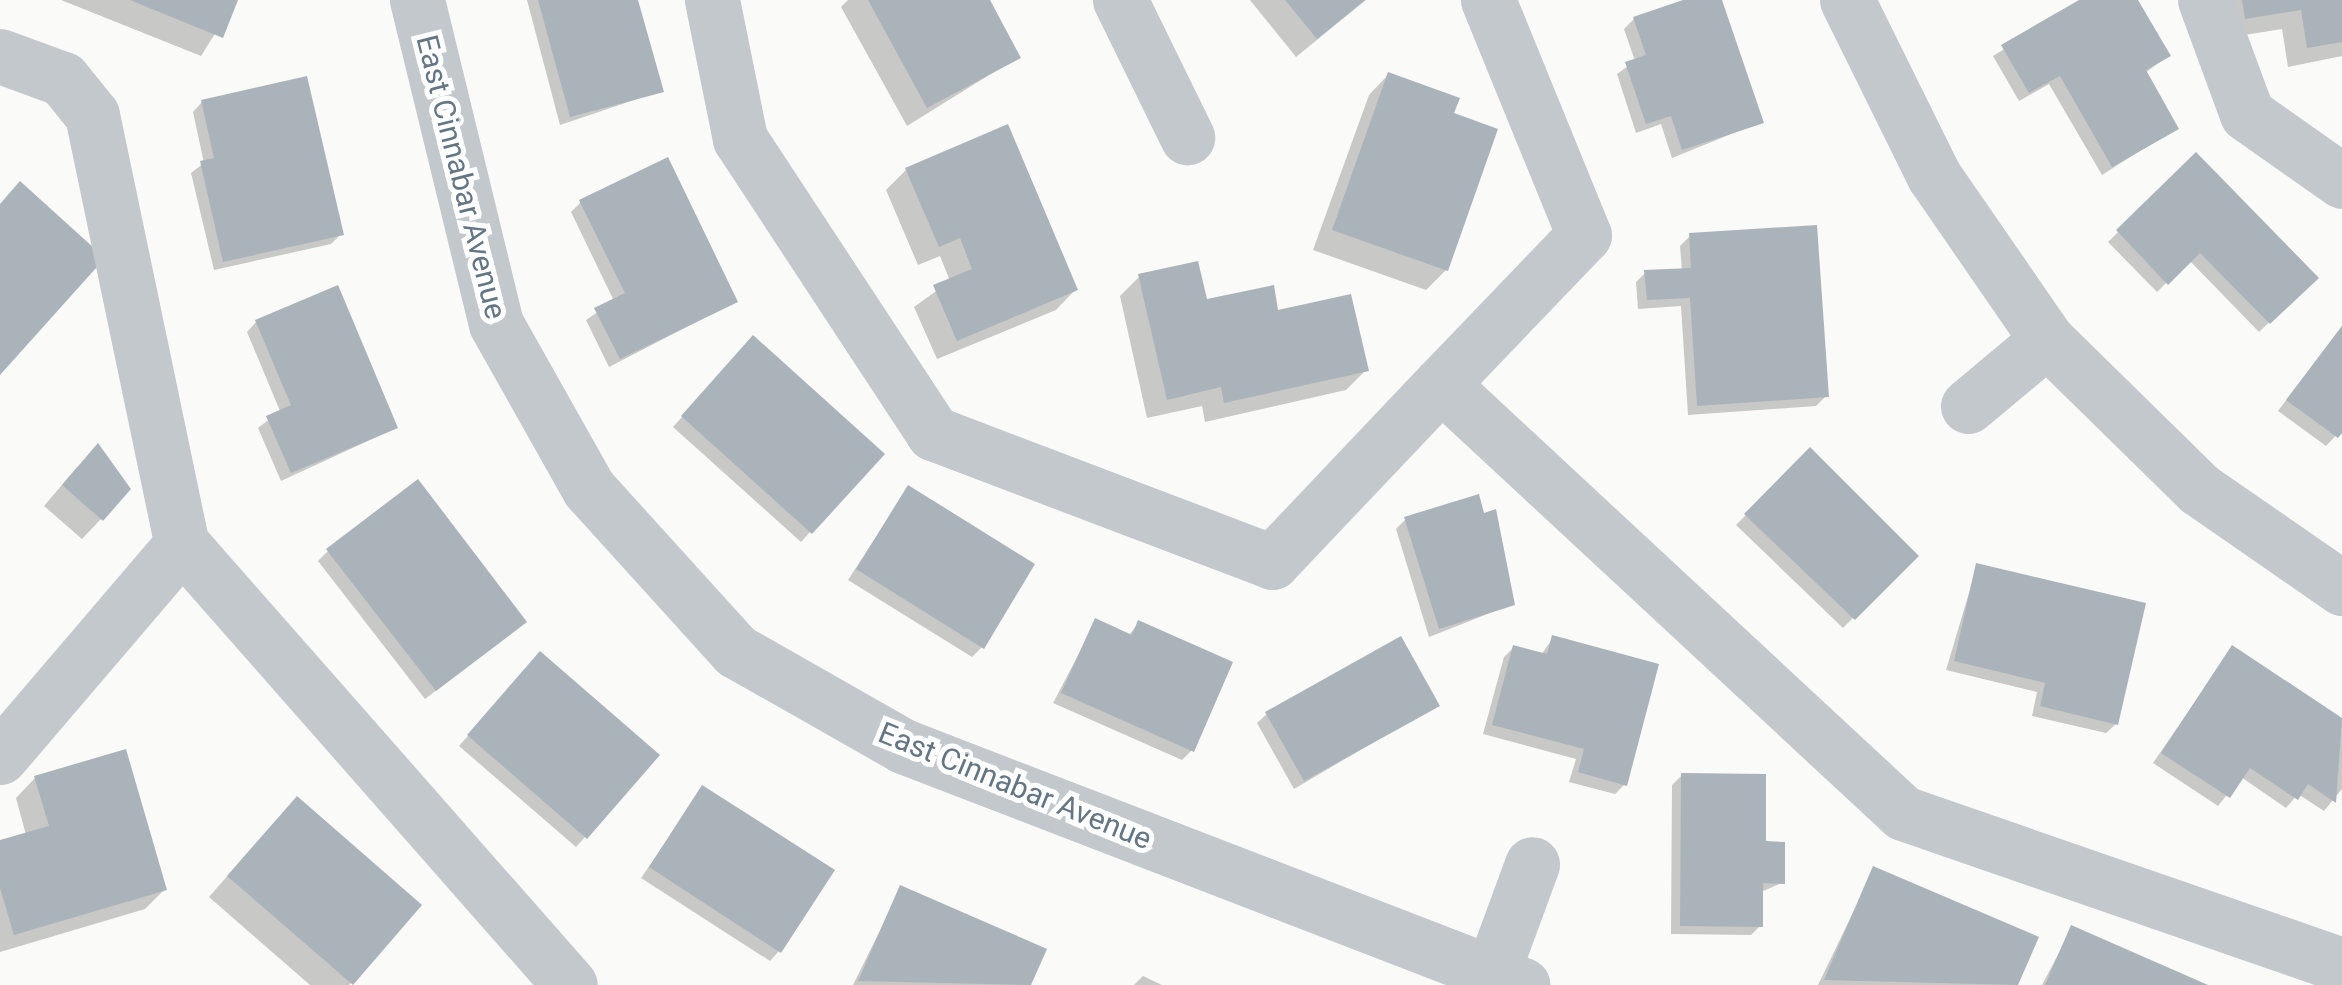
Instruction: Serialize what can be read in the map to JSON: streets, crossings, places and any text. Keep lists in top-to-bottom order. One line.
{"streets":{"street":["East Cinnabar Avenue"]}}
